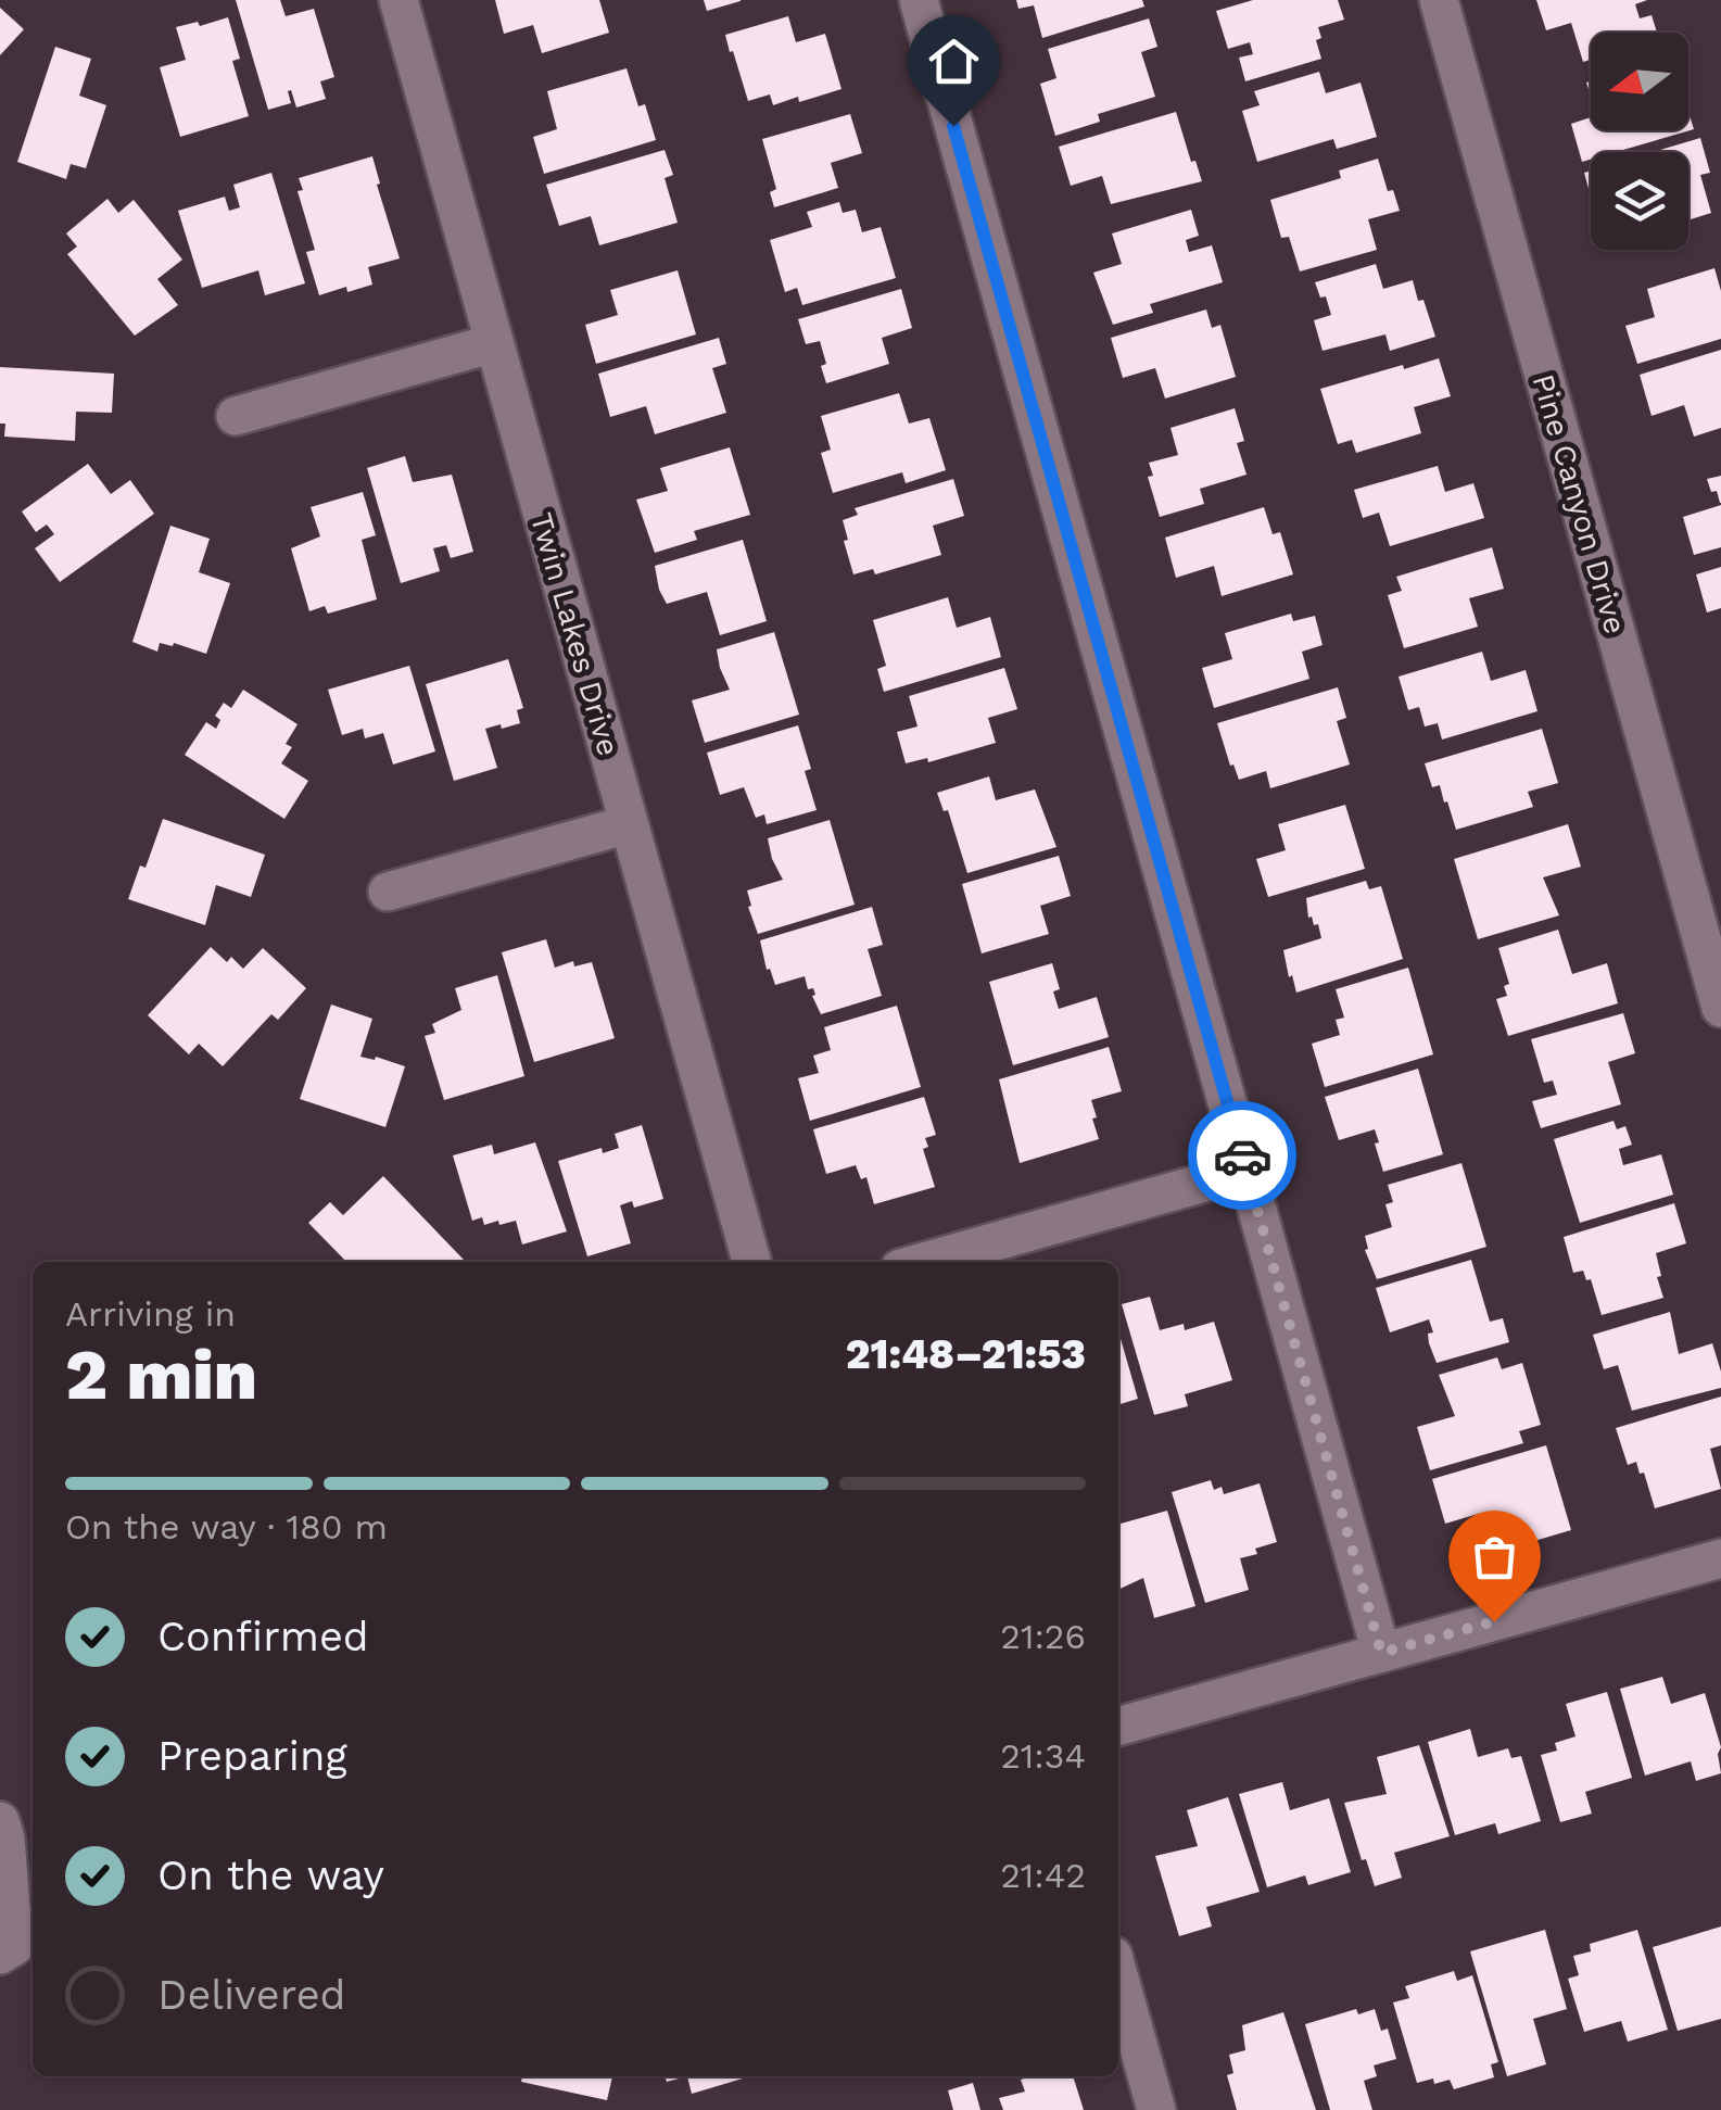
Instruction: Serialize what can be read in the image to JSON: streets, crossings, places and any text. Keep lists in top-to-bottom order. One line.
{"streets":{"street":["Pine Canyon Drive","Twin Lakes Drive"]},"north":"left","page":{"heading":["2 min","Arriving in","21:48–21:53"],"bar":"On the way · 180 m","list":[["Confirmed","21:26"],["Preparing","21:34"],["On the way","21:42"],"Delivered"]}}
